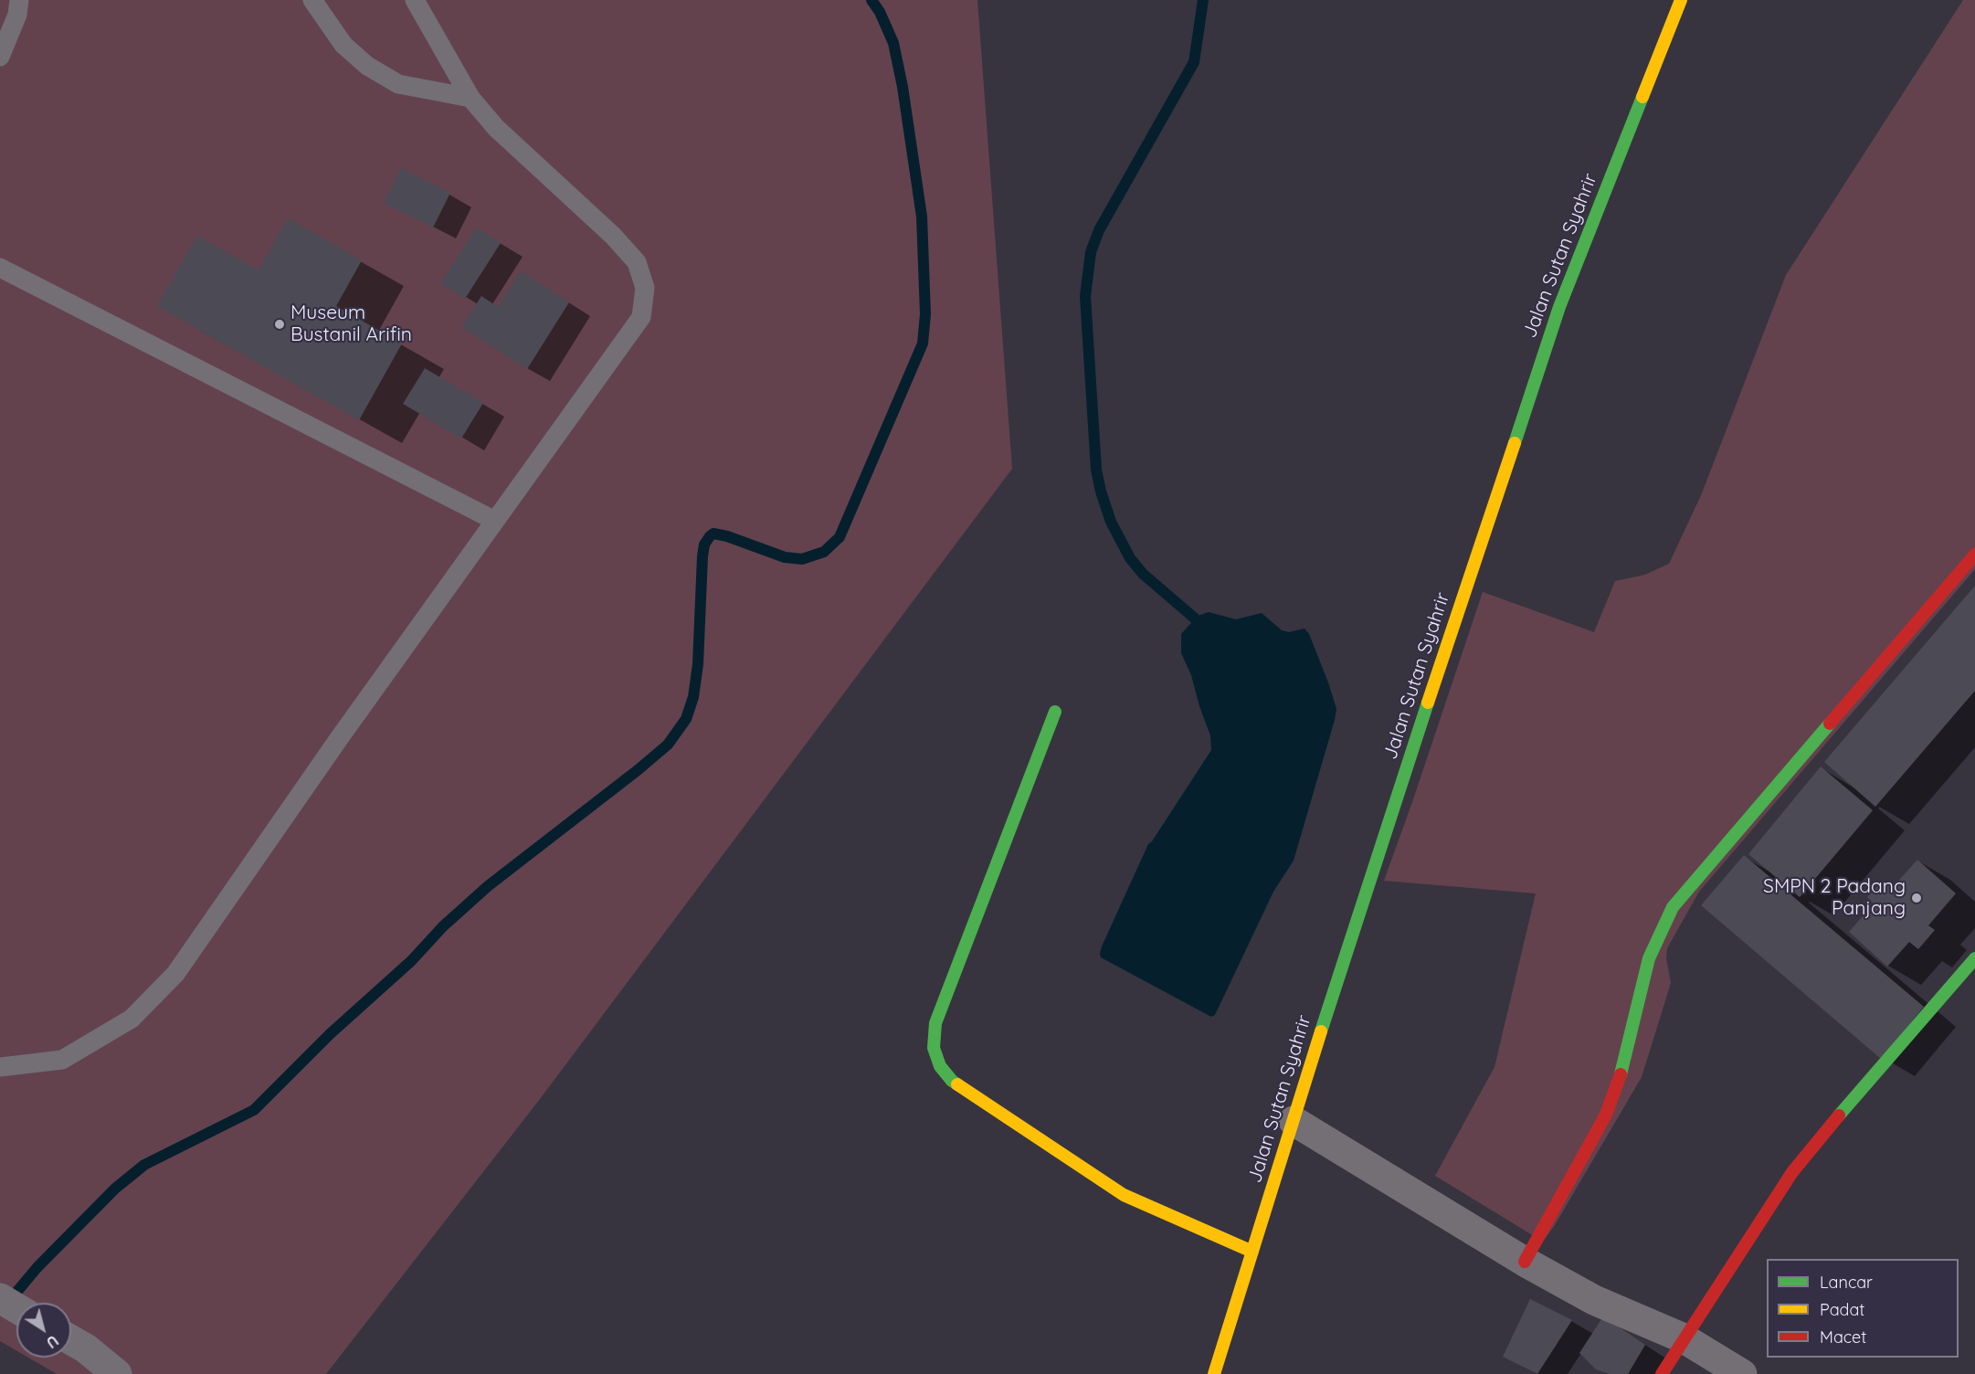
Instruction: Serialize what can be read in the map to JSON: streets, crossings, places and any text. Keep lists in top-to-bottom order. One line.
{"streets":{"main road":["Jalan Sutan Syahrir"]},"places":["Museum Bustanil Arifin","SMPN 2 Padang Panjang"],"legend":["Lancar","Padat","Macet"],"north":"bottom right"}
